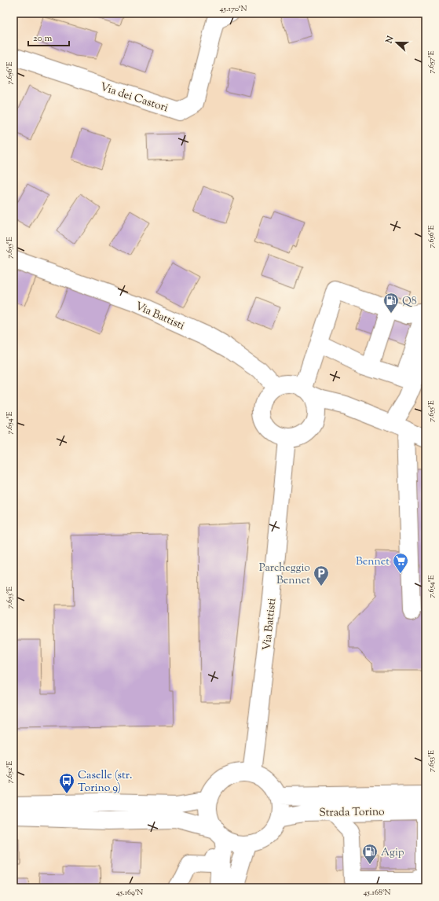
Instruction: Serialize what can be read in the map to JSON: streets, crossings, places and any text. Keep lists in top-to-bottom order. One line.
{"streets":{"street":["Via dei Castori","Via Battisti","Strada Torino"]},"crossings":[["Via Battisti","Strada Torino"]],"places":{"fuel station":["Q8","Agip"],"supermarket":["Bennet"],"parking":["Parcheggio Bennet"],"bus stop":["Caselle (str. Torino 9)"]},"scale_bar":"20 m","north":"left","coordinates":["45.170°N","7.657°E","7.656°E","7.655°E","7.654°E","7.653°E","7.652°E","45.169°N","45.168°N"]}
